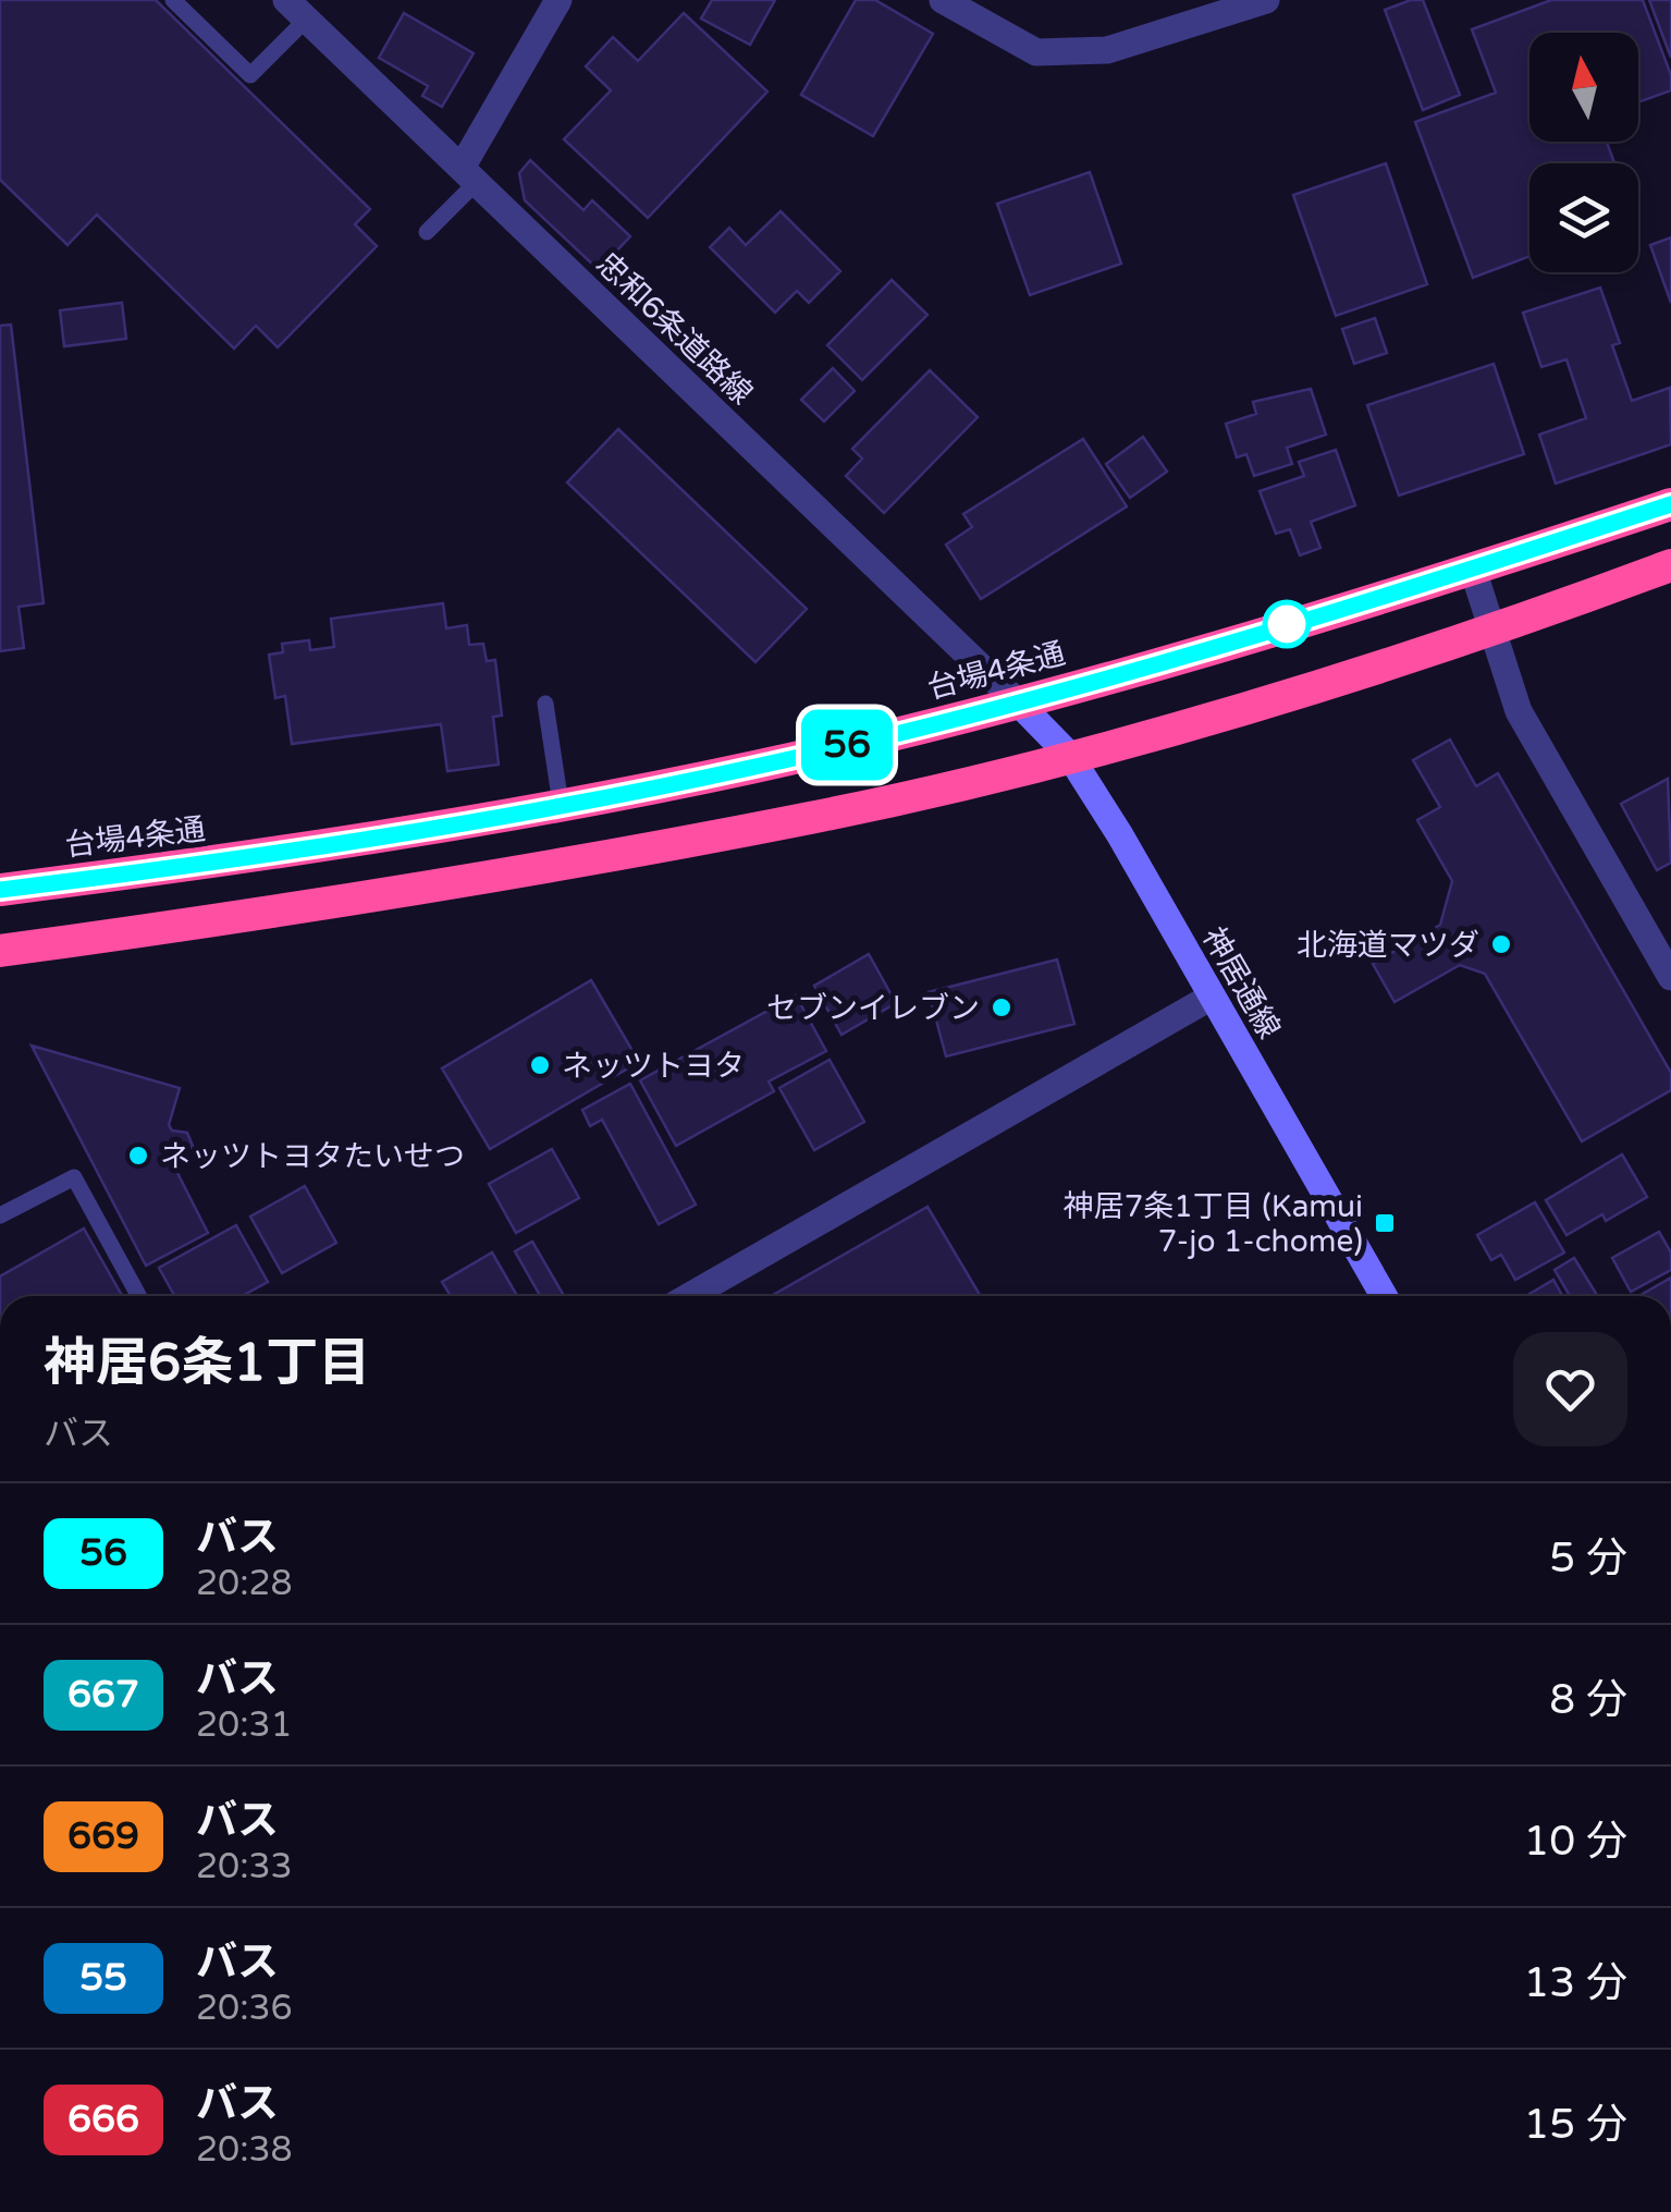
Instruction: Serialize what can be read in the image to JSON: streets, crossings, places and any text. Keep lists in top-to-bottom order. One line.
{"streets":{"highway":["台場4条通"],"street":["忠和6条道路線","神居通線"]},"crossings":[["忠和6条道路線","台場4条通"],["忠和6条道路線","神居通線"],["台場4条通","神居通線"]],"places":{"other":["北海道マツダ","セブンイレブン","ネッツトヨタ","ネッツトヨタたいせつ"],"transit":["神居7条1丁目 (Kamui 7-jo 1-chome)"]},"lines":["bus line 56"],"north":"top","page":{"on_map":"56","heading":["神居6条1丁目","バス"],"list":[{"mark":"56","name":"バス","note":"20:28","value":"5 分"},{"mark":"667","name":"バス","note":"20:31","value":"8 分"},{"mark":"669","name":"バス","note":"20:33","value":"10 分"},{"mark":"55","name":"バス","note":"20:36","value":"13 分"},{"mark":"666","name":"バス","note":"20:38","value":"15 分"}]}}
